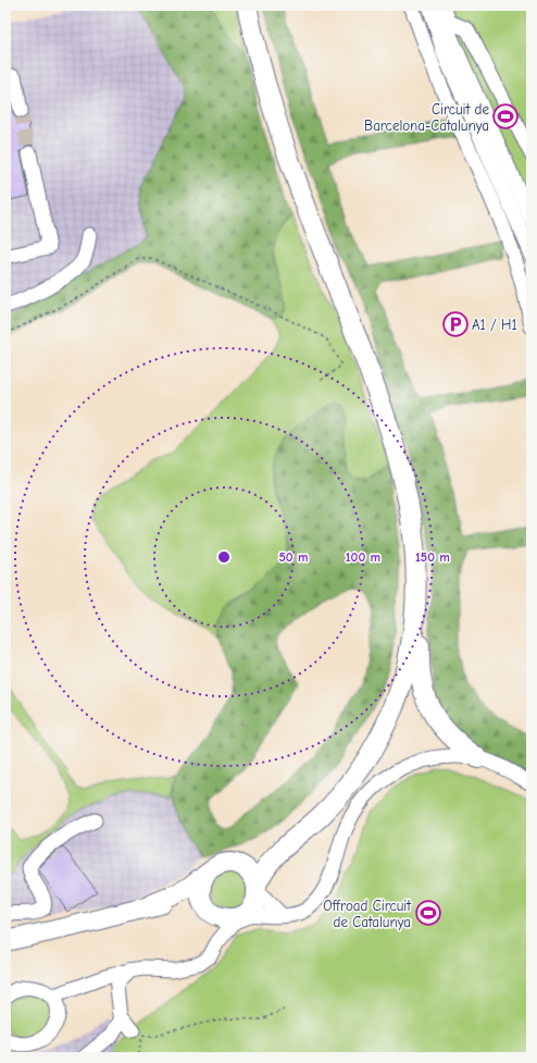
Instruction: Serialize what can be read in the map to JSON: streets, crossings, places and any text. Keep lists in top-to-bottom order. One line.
{"places":{"sports":["Circuit de Barcelona-Catalunya","Offroad Circuit de Catalunya"],"parking":["A1 / H1"]},"rings":["50 m","100 m","150 m"]}
